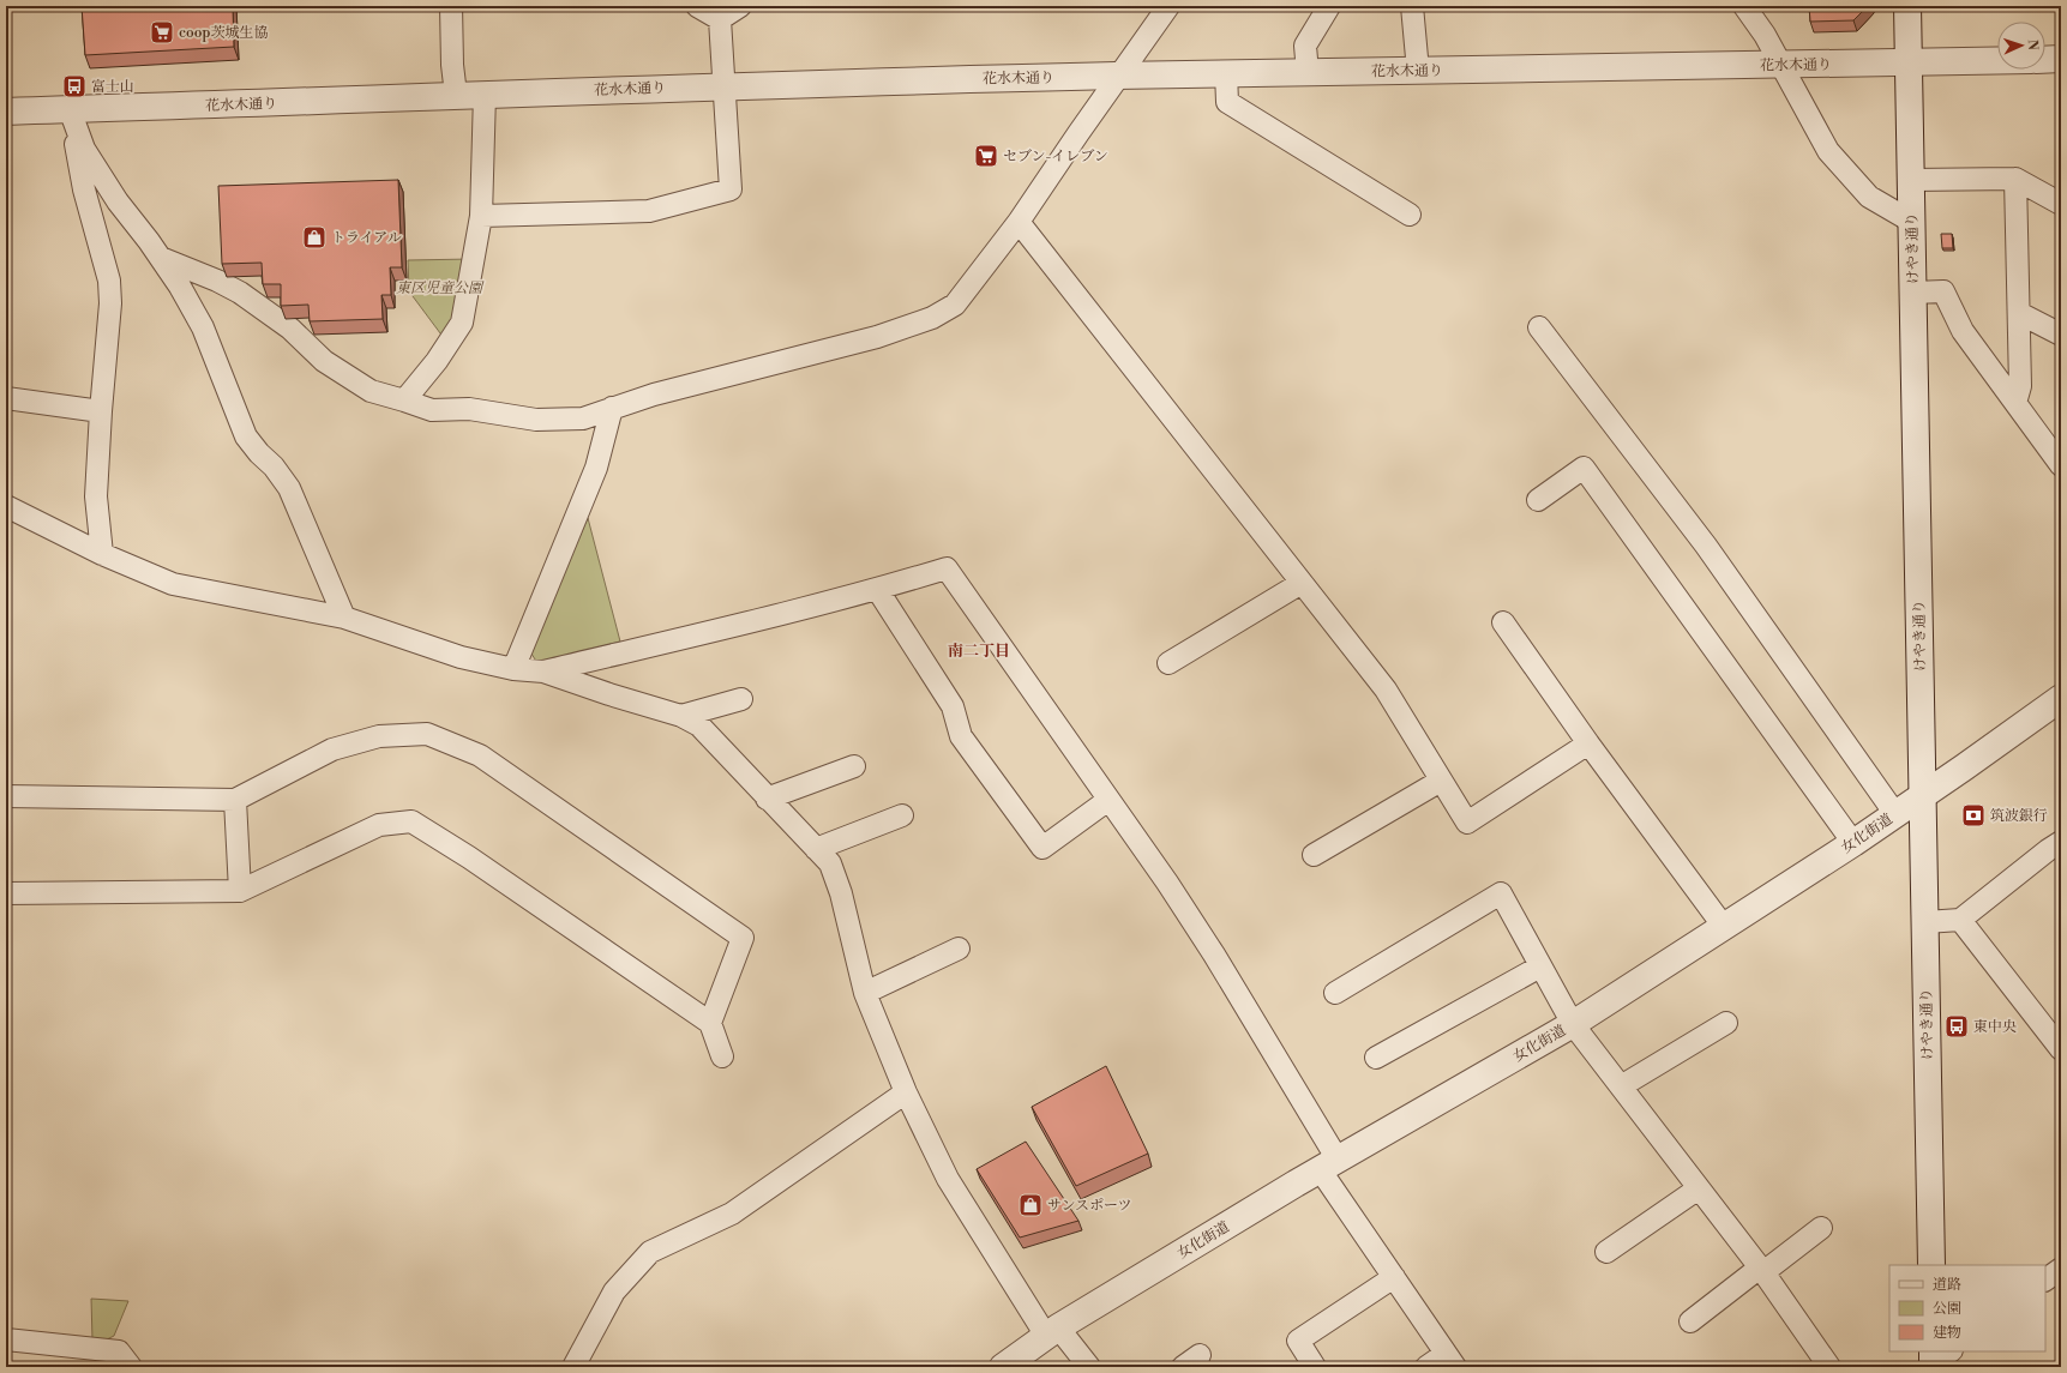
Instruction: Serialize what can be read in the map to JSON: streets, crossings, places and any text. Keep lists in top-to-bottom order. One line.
{"streets":{"street":["花水木通り","けやき通り","女化街道"]},"crossings":[["花水木通り","けやき通り"],["けやき通り","女化街道"]],"districts":["南二丁目"],"parks":["東区児童公園"],"places":{"supermarket":["coop茨城生協","セブン-イレブン"],"bus stop":["富士山","東中央"],"shop":["トライアル","サンスポーツ"],"bank":["筑波銀行"]},"legend":["道路","公園","建物"],"north":"right"}
